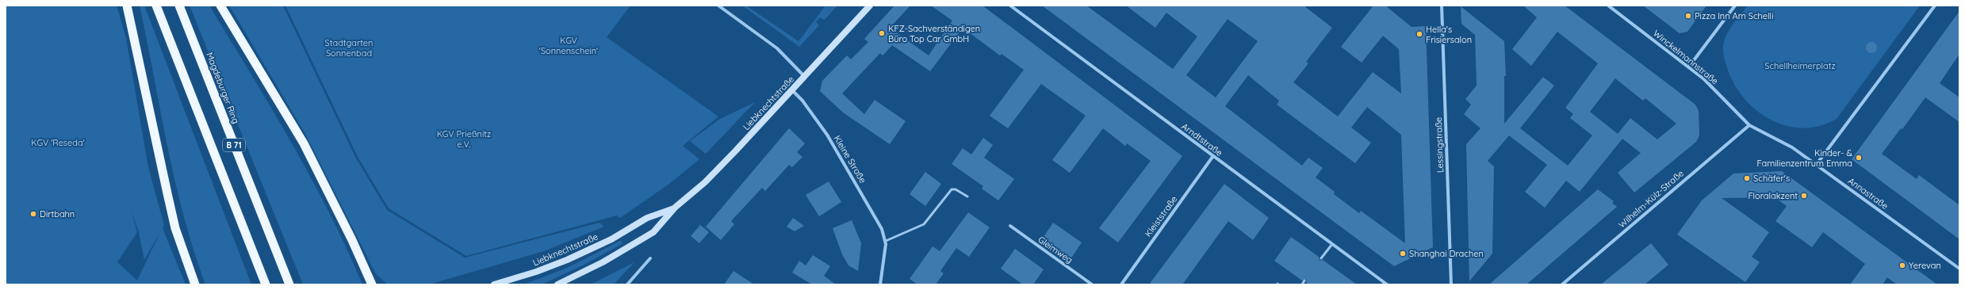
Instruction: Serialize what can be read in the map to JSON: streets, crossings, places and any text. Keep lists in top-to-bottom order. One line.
{"streets":{"highway":["Magdeburger Ring","B 71"],"main road":["Liebknechtstraße"],"street":["Winckelmannstraße","Arndtstraße","Lessingstraße","Kleine Straße","Annastraße","Wilhelm-Külz-Straße","Kleiststraße","Gleimweg"]},"crossings":[["Winckelmannstraße","Annastraße"],["Winckelmannstraße","Wilhelm-Külz-Straße"],["Liebknechtstraße","Kleine Straße"],["Arndtstraße","Kleiststraße"],["Annastraße","Wilhelm-Külz-Straße"]],"parks":["KGV 'Sonnenschein'","Stadtgarten Sonnenbad","Schellheimerplatz","KGV Prießnitz e.V.","KGV 'Reseda'"],"places":["Pizza Inn Am Schelli","KFZ-Sachverständigen Büro Top Car GmbH","Hella's Frisiersalon","Kinder- & Familienzentrum Emma","Schäfer's","Floralakzent","Dirtbahn","Shanghai Drachen","Yerevan"]}
